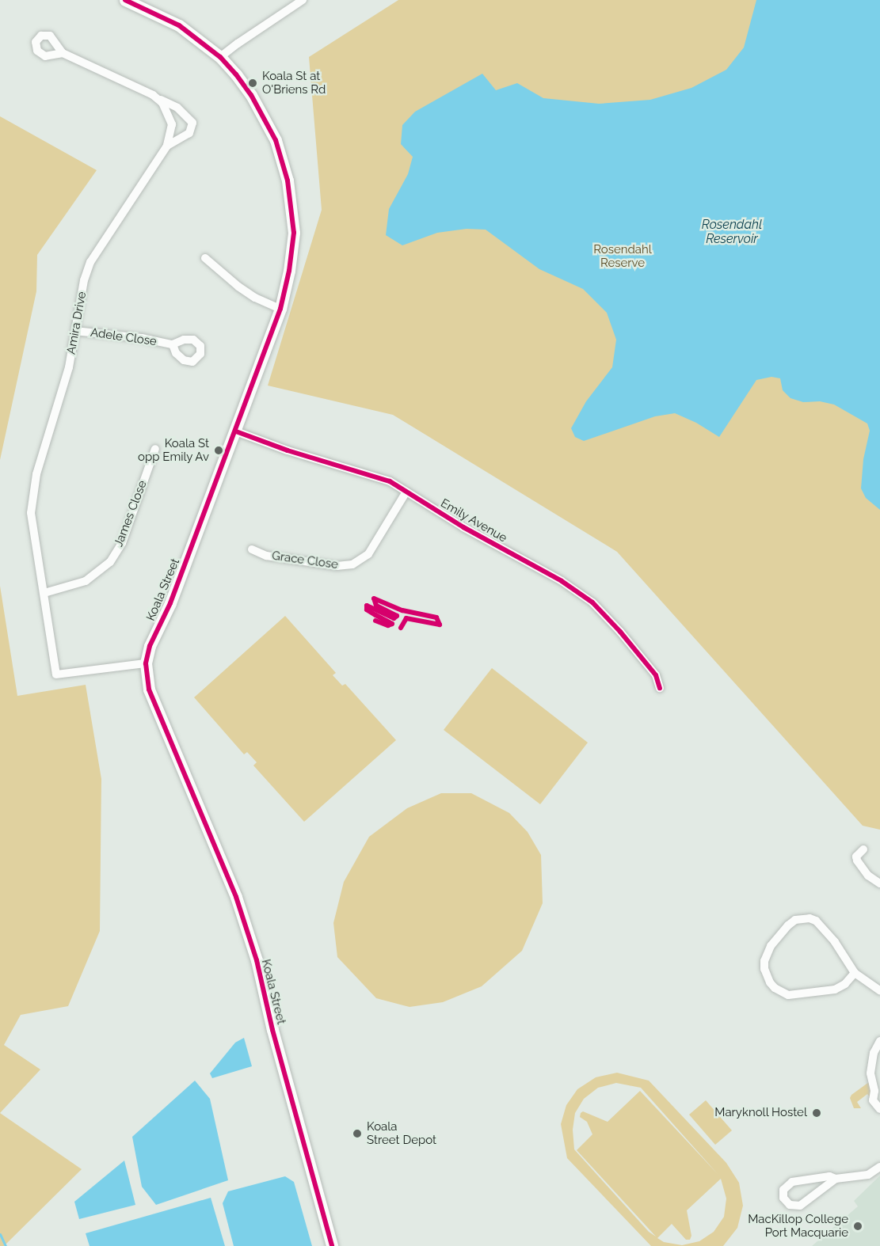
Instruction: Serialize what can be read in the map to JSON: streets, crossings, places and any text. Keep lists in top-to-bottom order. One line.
{"streets":{"street":["Amira Drive","Adele Close","James Close","Emily Avenue","Grace Close","Koala Street"]},"crossings":[["Amira Drive","Adele Close"],["Amira Drive","James Close"],["Amira Drive","Koala Street"],["Emily Avenue","Grace Close"],["Emily Avenue","Koala Street"]],"water":["Rosendahl Reservoir"],"parks":["Rosendahl Reserve"],"places":["Koala St at O'Briens Rd","Koala St opp Emily Av","Maryknoll Hostel","Koala Street Depot","MacKillop College Port Macquarie"]}
